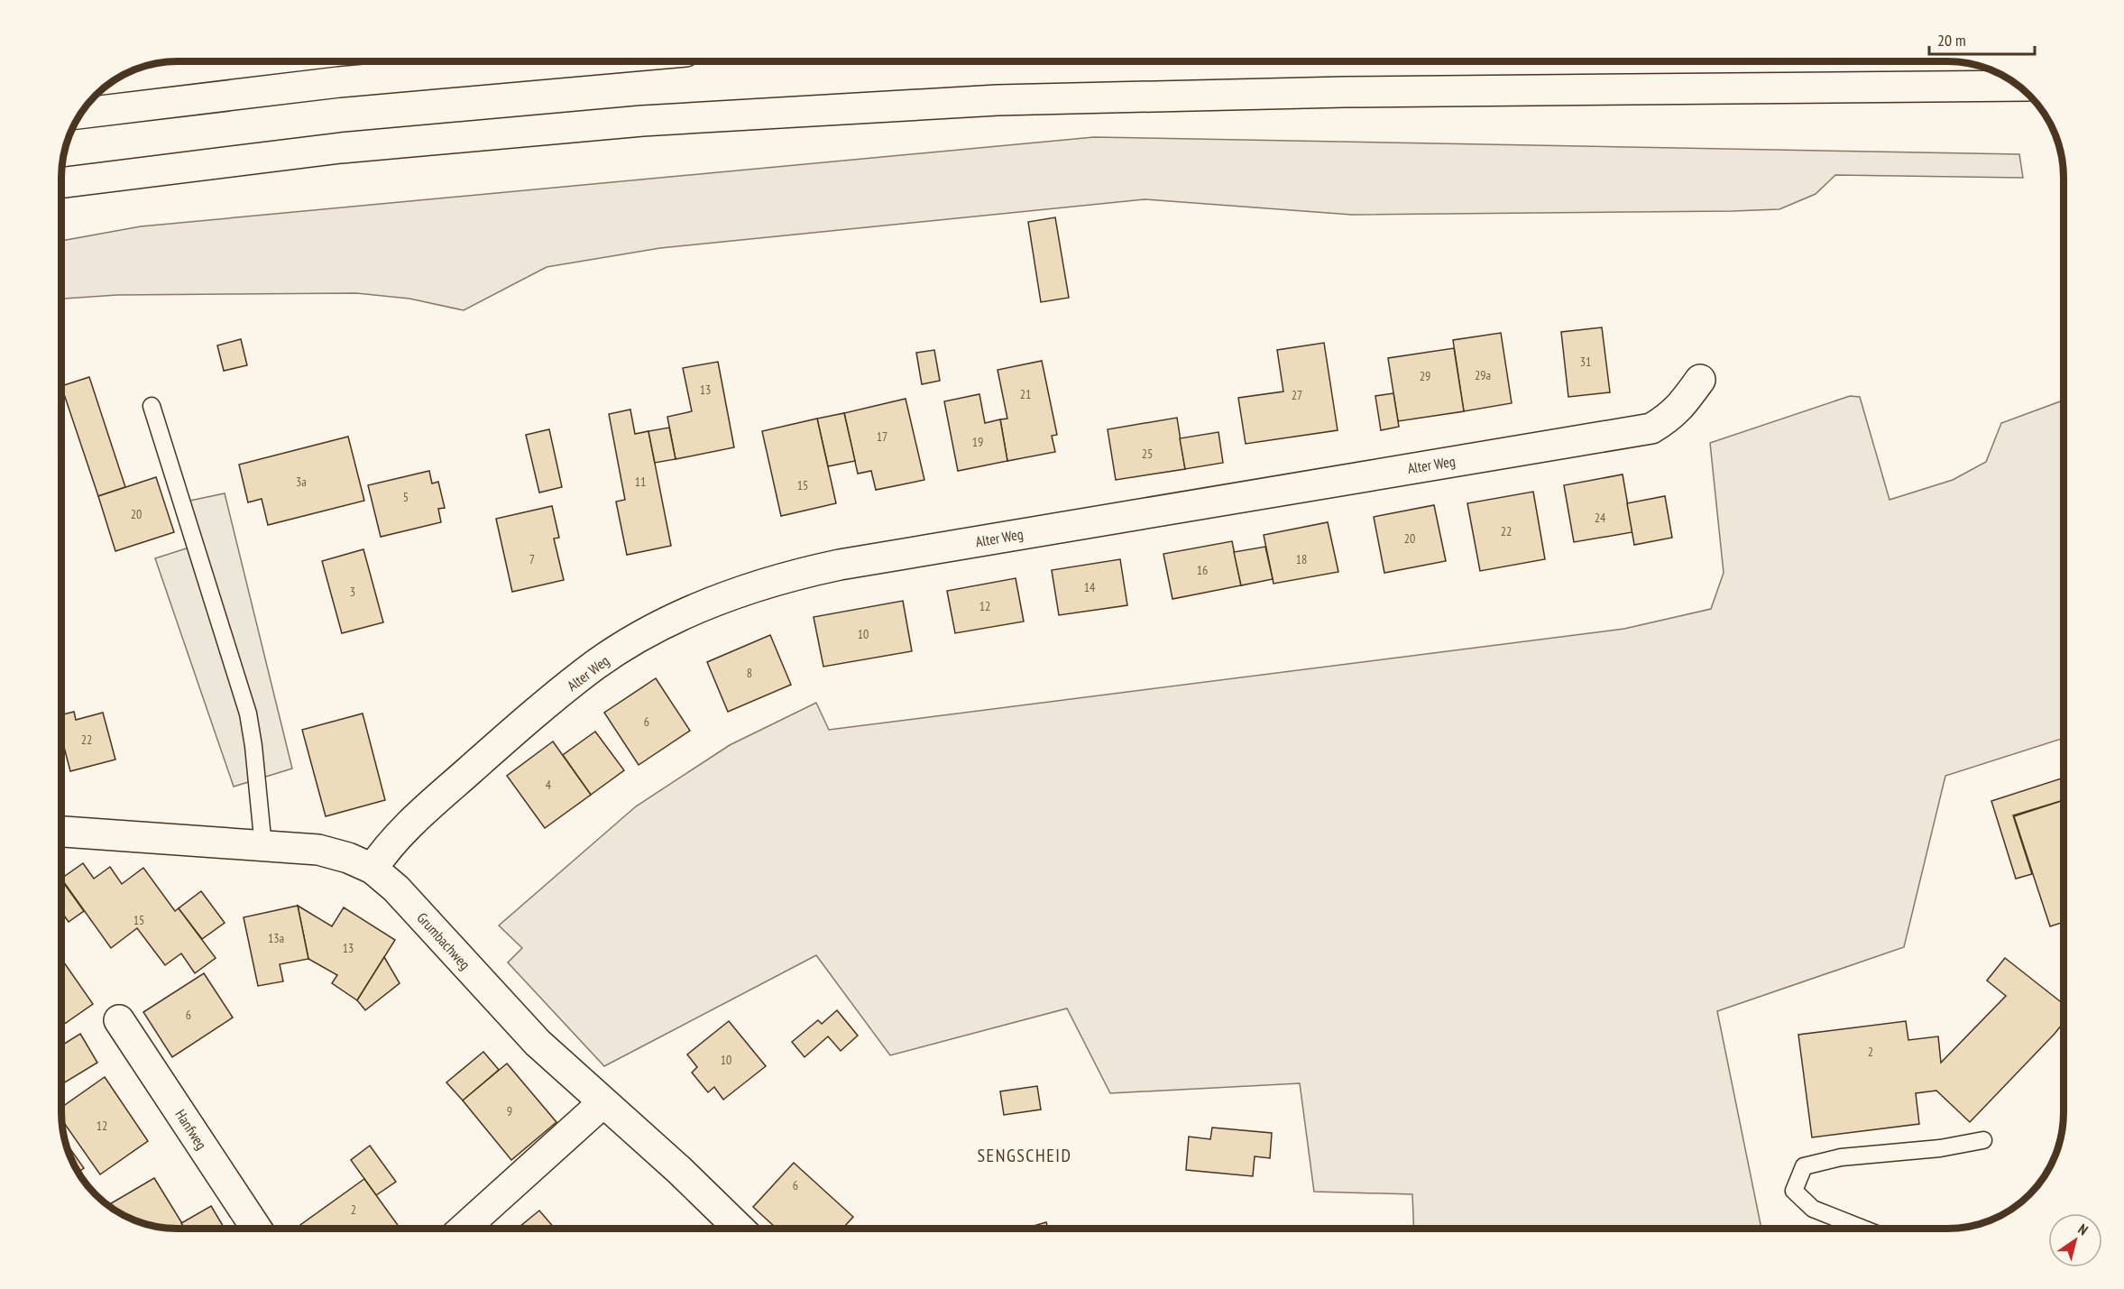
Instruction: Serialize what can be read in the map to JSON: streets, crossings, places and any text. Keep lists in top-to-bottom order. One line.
{"streets":{"main road":["Alter Weg","Grumbachweg","Hanfweg"]},"crossings":[["Alter Weg","Grumbachweg"]],"districts":["SENGSCHEID"],"house_numbers":["31","29a","29","13","21","27","17","19","25","3a","11","15","5","20","24","22","20","7","18","16","14","3","12","10","8","6","22","4","15","13a","13","6","2","10","9","12","6","2"],"scale_bar":"20 m","north":"top right"}
